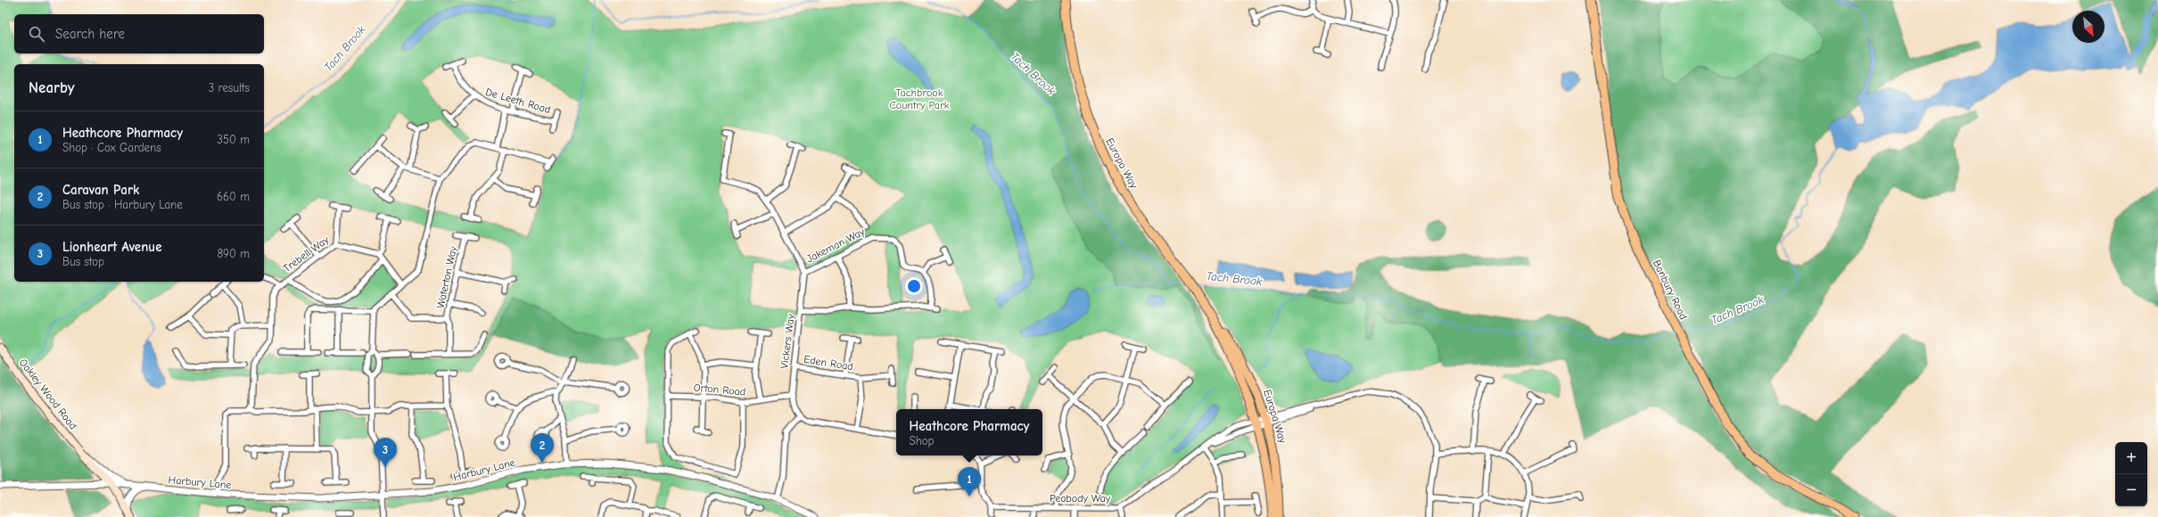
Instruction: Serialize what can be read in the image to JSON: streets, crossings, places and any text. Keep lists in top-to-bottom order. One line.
{"streets":{"main road":["Europa Way","Banbury Road","Oakley Wood Road"],"street":["De Leeth Road","Jakeman Way","Trebell Way","Waterton Way","Vickers Way","Eden Road","Orton Road","Harbury Lane","Peabody Way"]},"crossings":[["Europa Way","Peabody Way"],["Jakeman Way","Vickers Way"],["Vickers Way","Eden Road"],["Vickers Way","Orton Road"],["Oakley Wood Road","Harbury Lane"]],"water":["Tach Brook"],"parks":["Tachbrook Country Park"],"north":"bottom right","page":{"search":"Search here","heading":["Nearby","3 results"],"list":[{"mark":"1","name":"Heathcore Pharmacy","note":"Shop · Cox Gardens","value":"350 m"},{"mark":"2","name":"Caravan Park","note":"Bus stop · Harbury Lane","value":"660 m"},{"mark":"3","name":"Lionheart Avenue","note":"Bus stop","value":"890 m"}],"popup":["Heathcore Pharmacy","Shop"],"pins":["2","3","1"],"map_buttons":["+","−"]}}
